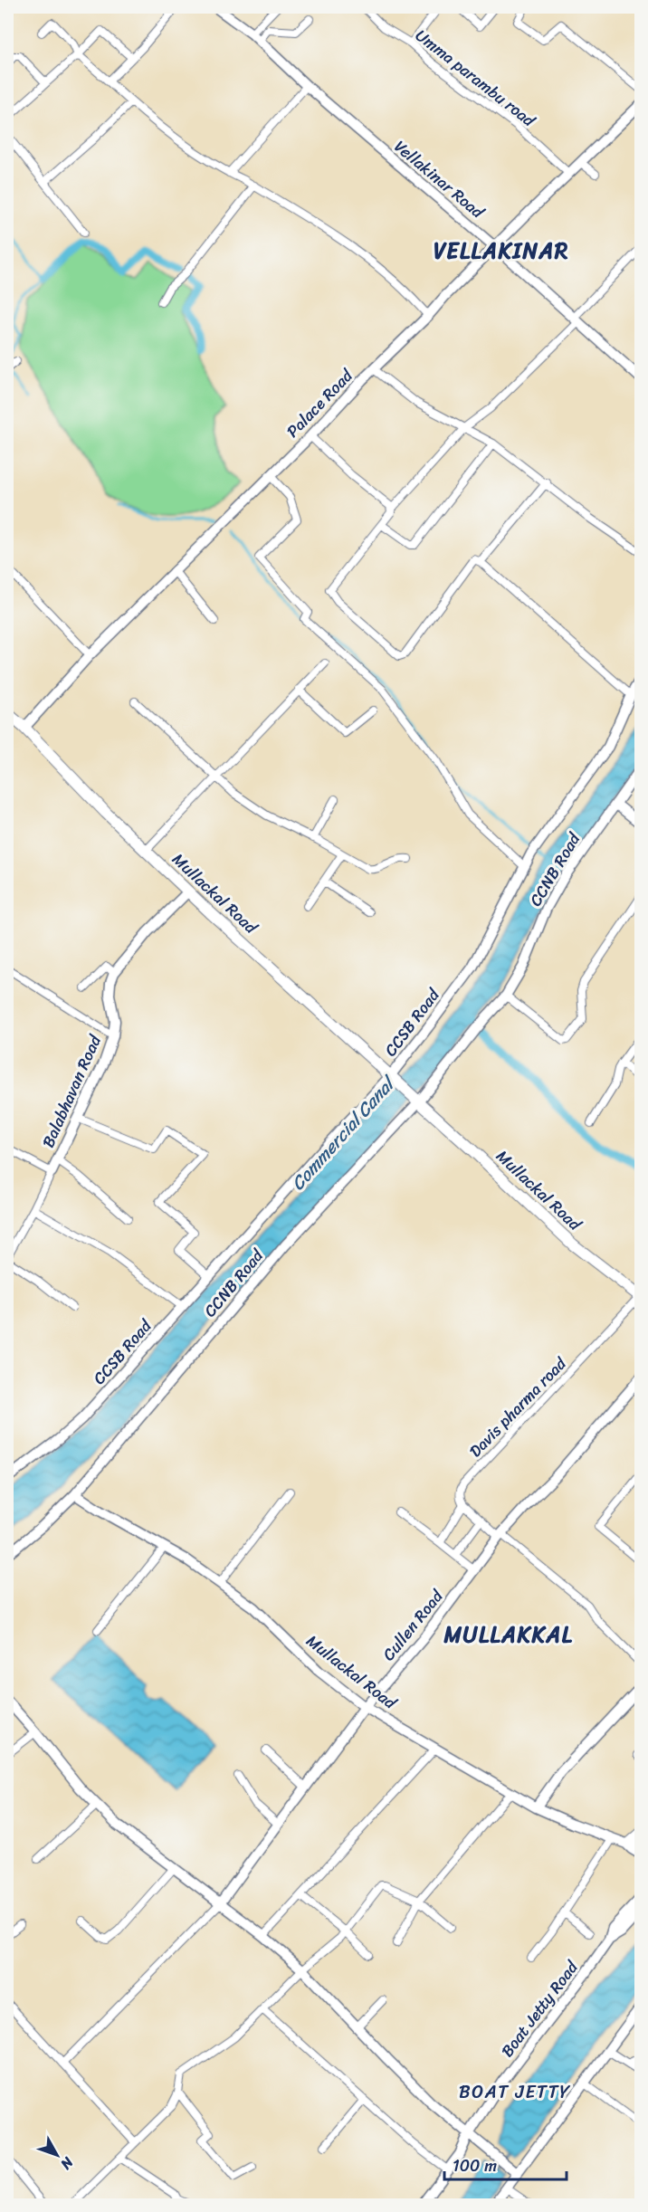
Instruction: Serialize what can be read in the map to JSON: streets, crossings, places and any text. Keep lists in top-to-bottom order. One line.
{"streets":{"main road":["Vellakinar Road","Palace Road","CCNB Road","Mullackal Road","CCSB Road","Balabhavan Road","Cullen Road","Boat Jetty Road"],"street":["Umma parambu road","Davis pharma road"]},"crossings":[["Umma parambu road","Palace Road"],["Vellakinar Road","Palace Road"],["Palace Road","Mullackal Road"],["CCNB Road","Mullackal Road"],["Mullackal Road","CCSB Road"],["Mullackal Road","Davis pharma road"],["Mullackal Road","Cullen Road"]],"districts":["VELLAKINAR","MULLAKKAL","BOAT JETTY"],"water":["Commercial Canal"],"scale_bar":"100 m","north":"bottom right"}
